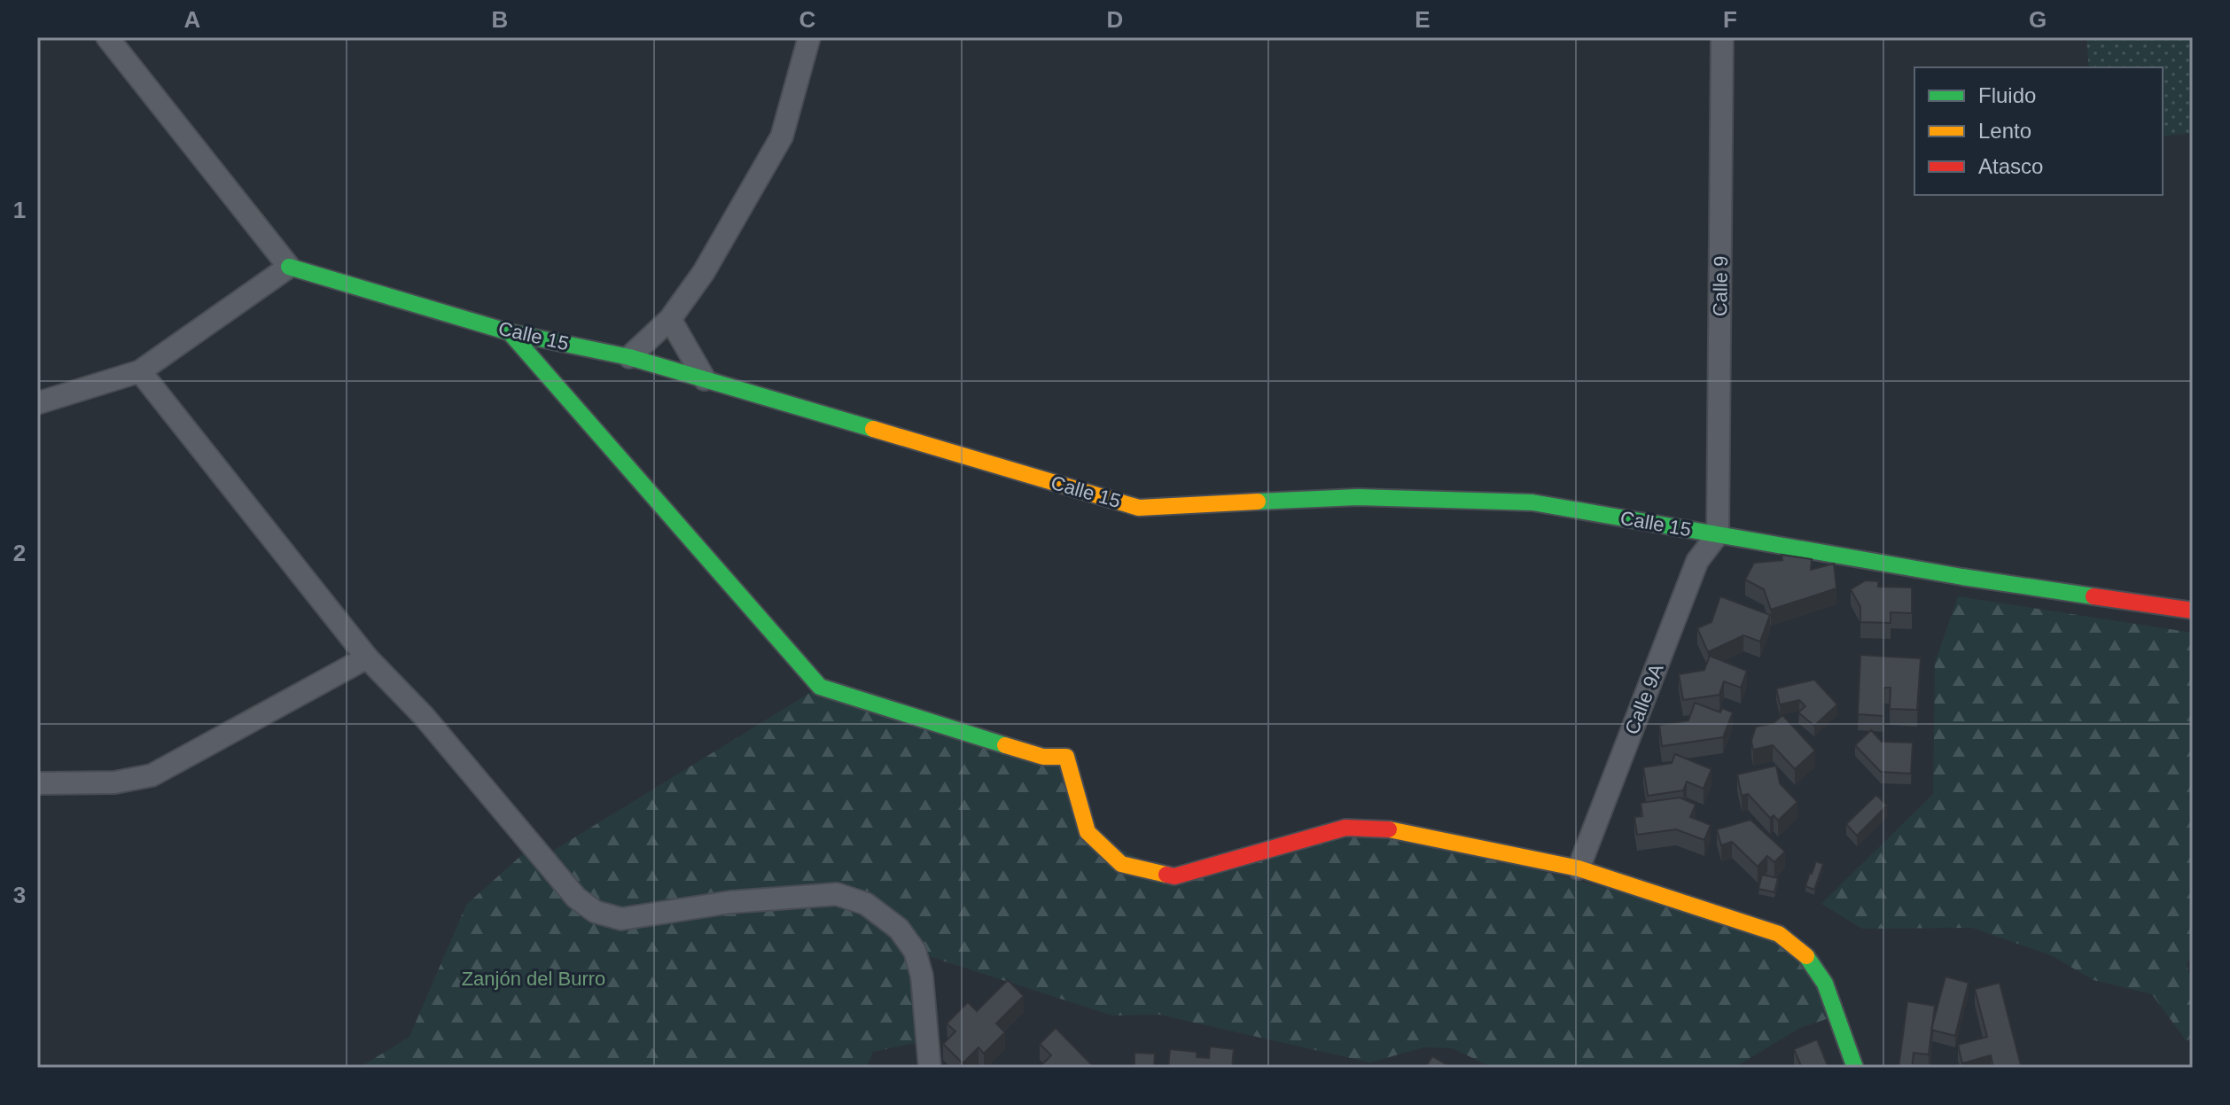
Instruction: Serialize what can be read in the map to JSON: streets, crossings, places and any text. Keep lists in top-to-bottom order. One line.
{"streets":{"street":["Calle 9","Calle 15","Calle 9A"]},"crossings":[["Calle 9","Calle 15"],["Calle 9","Calle 9A"],["Calle 15","Calle 9A"]],"parks":["Zanjón del Burro"],"legend":["Fluido","Lento","Atasco"],"grid":{"columns":["A","B","C","D","E","F","G"],"rows":["1","2","3"]}}
